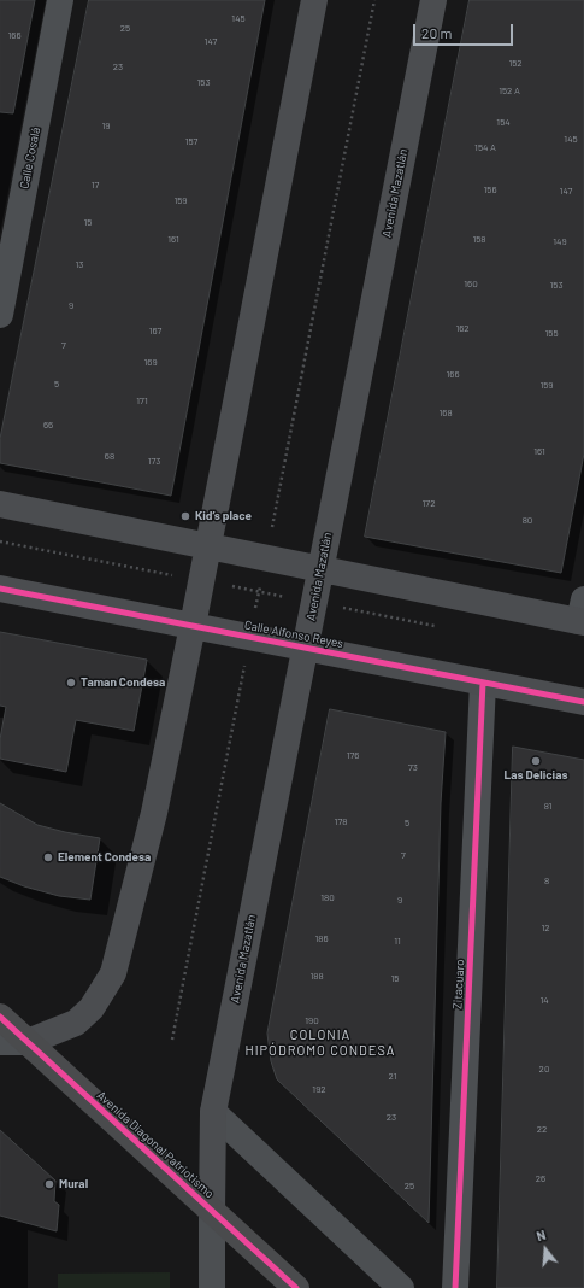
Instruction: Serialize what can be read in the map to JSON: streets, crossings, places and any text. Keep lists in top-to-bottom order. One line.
{"streets":{"main road":["Avenida Mazatlán","Calle Alfonso Reyes","Avenida Diagonal Patriotismo"],"street":["Calle Cosalá","Zitacuaro"]},"crossings":[["Avenida Mazatlán","Calle Alfonso Reyes"],["Avenida Mazatlán","Avenida Diagonal Patriotismo"],["Calle Alfonso Reyes","Zitacuaro"]],"districts":["COLONIA HIPÓDROMO CONDESA"],"places":["Kid’s place","Taman Condesa","Las Delicias","Element Condesa","Mural"],"house_numbers":["145","25","166","147","152","23","153","152 A","154","19","145","157","154 A","17","156","147","159","15","161","158","149","13","160","153","9","162","167","155","7","169","166","5","159","171","168","66","161","68","173","172","80","176","73","81","178","5","7","8","180","9","12","186","11","188","15","14","190","20","21","192","23","22","26","25"],"scale_bar":"20 m","north":"top"}
